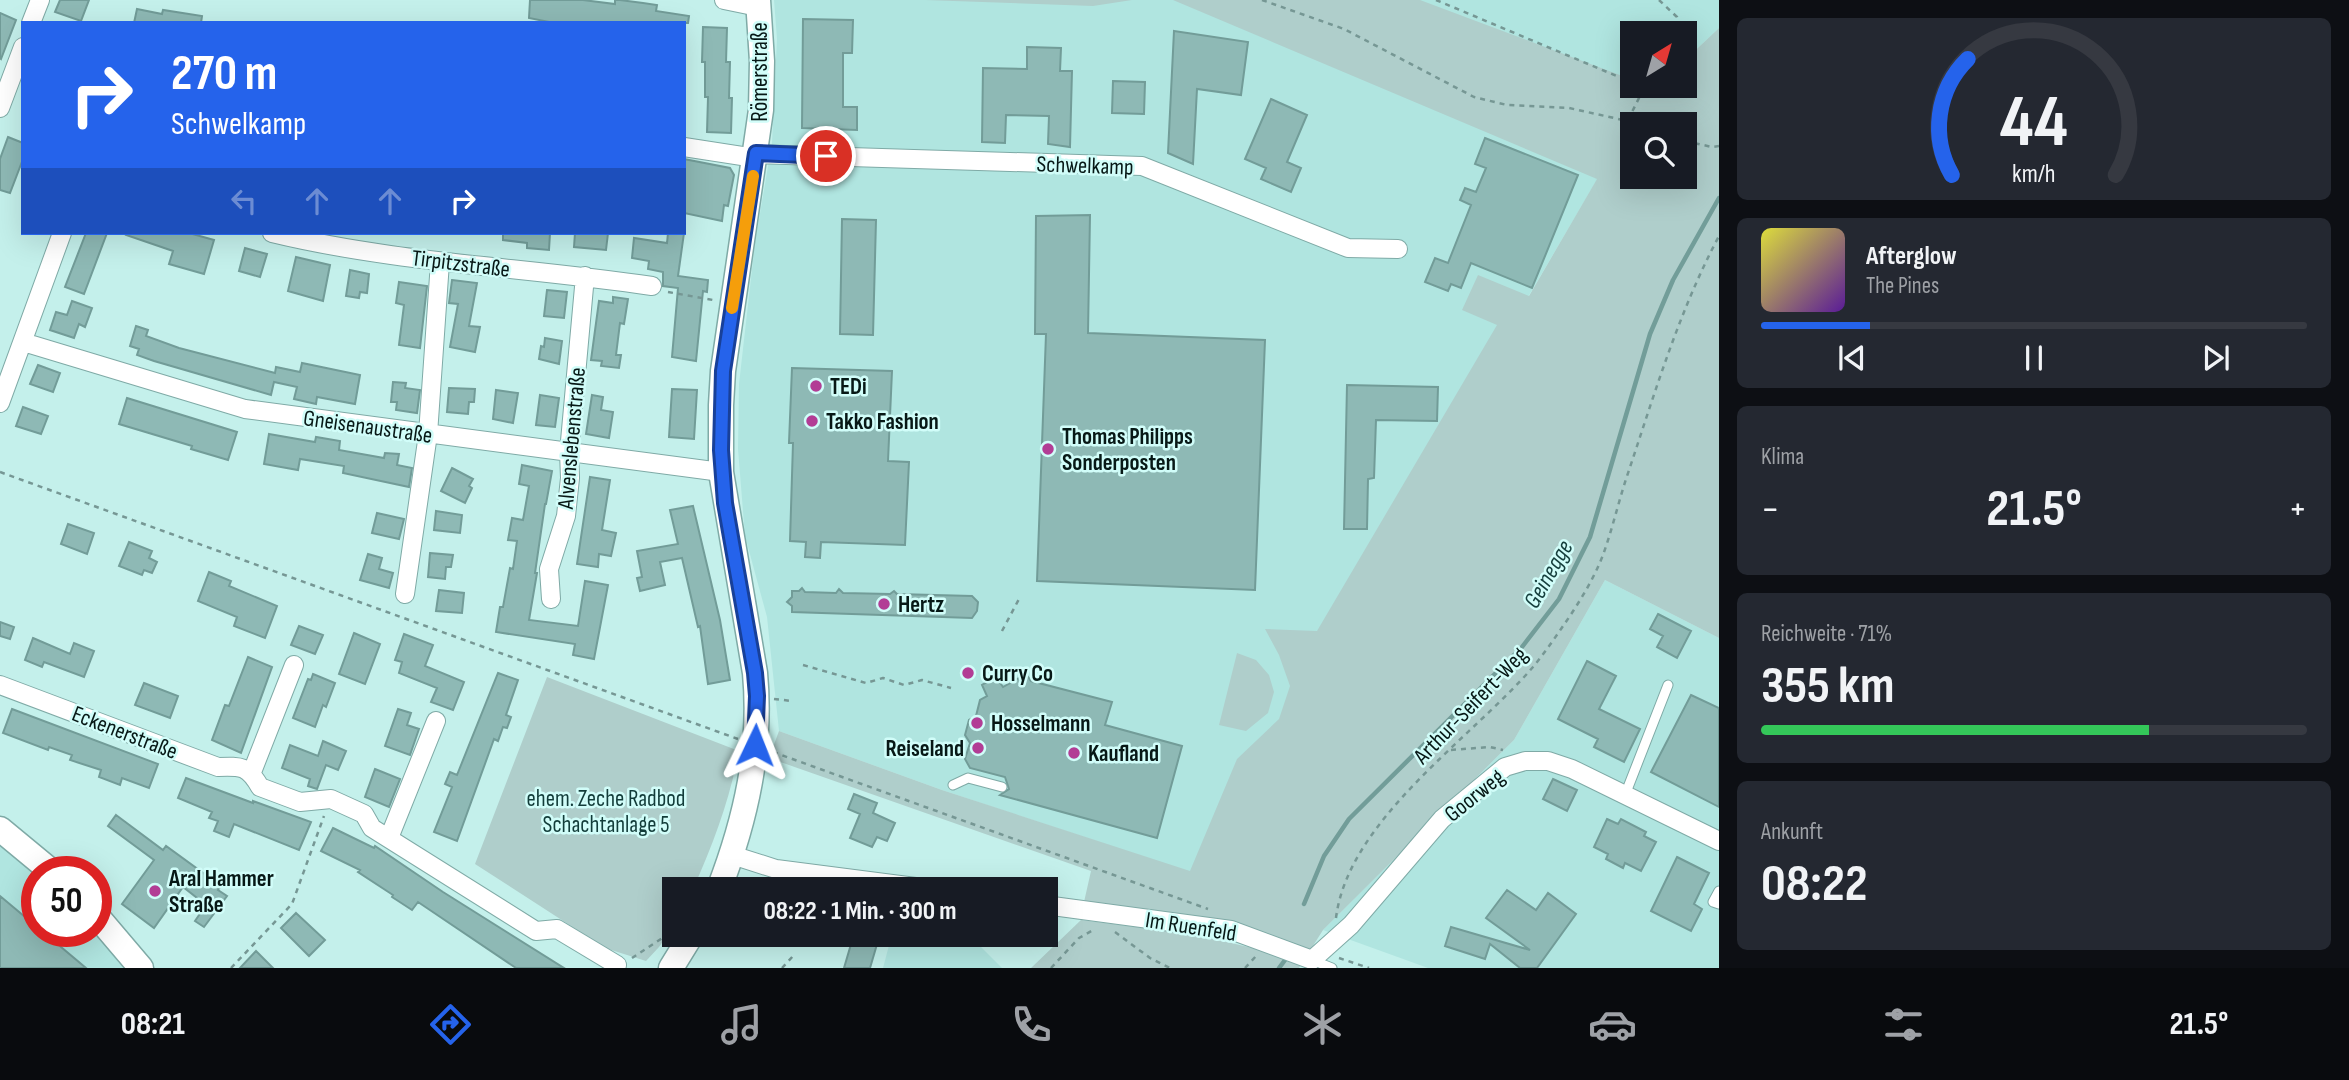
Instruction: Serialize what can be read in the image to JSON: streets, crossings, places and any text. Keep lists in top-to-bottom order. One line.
{"streets":{"main road":["Römerstraße"],"street":["Schwelkamp","Tirpitzstraße","Gneisenaustraße","Alvenslebenstraße","Eckenerstraße","Goorweg","Im Ruenfeld"],"path":["Arthur-Seifert-Weg"]},"crossings":[["Römerstraße","Schwelkamp"],["Römerstraße","Gneisenaustraße"],["Tirpitzstraße","Alvenslebenstraße"],["Gneisenaustraße","Alvenslebenstraße"],["Goorweg","Im Ruenfeld"]],"water":["Geinegge"],"parks":["ehem. Zeche Radbod Schachtanlage 5"],"places":["TEDi","Takko Fashion","Thomas Philipps Sonderposten","Hertz","Curry Co","Hosselmann","Reiseland","Kaufland","Aral Hammer Straße"],"north":"top right","page":{"turn":["270 m","Schwelkamp"],"song":["Afterglow","The Pines"],"tile":["Klima",["Reichweite · 71%","355 km"],["Ankunft","08:22"]],"heat":["−","21.5°","+"],"limit":"50","trip":"08:22 · 1 Min. · 300 m","tabs":["08:21","21.5°"],"gauge":["44","km/h"]}}
